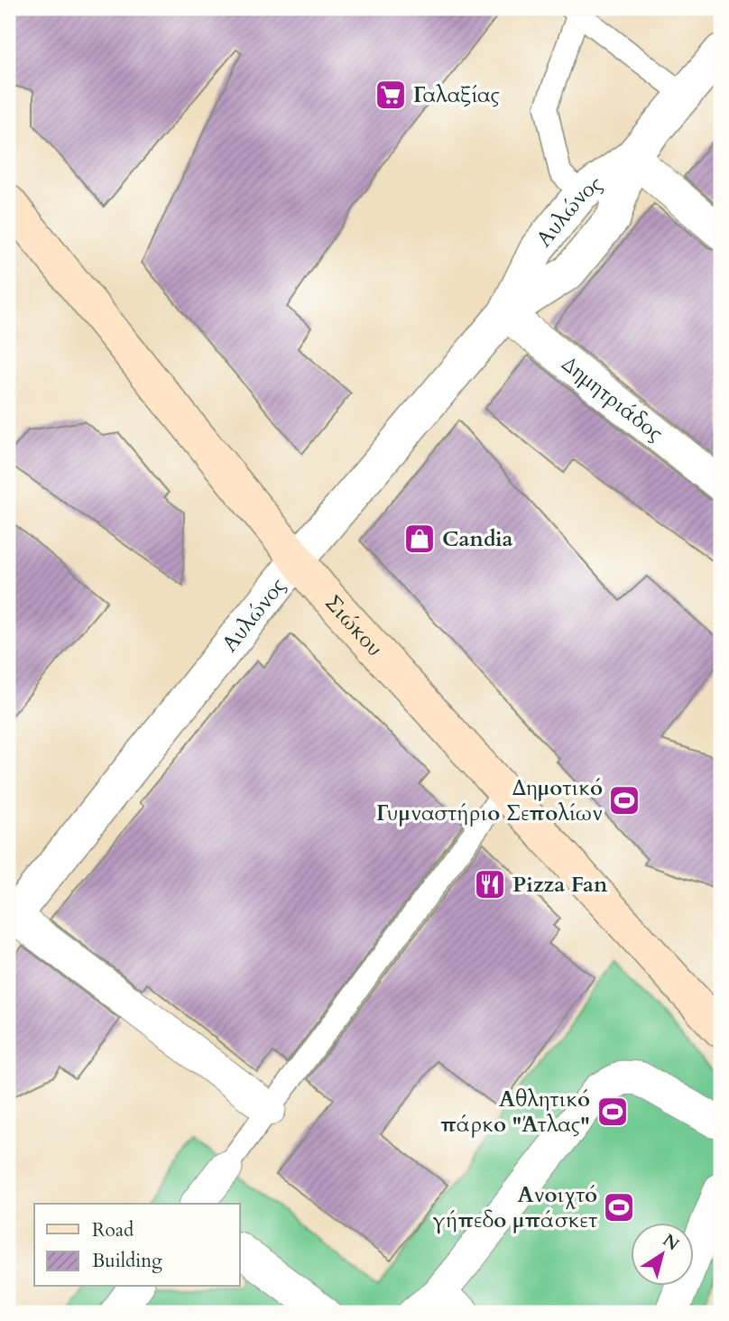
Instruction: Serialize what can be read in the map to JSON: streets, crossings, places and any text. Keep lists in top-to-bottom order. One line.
{"streets":{"main road":["Σιώκου"],"street":["Αυλώνος","Δημητριάδος"]},"crossings":[["Αυλώνος","Δημητριάδος"],["Αυλώνος","Σιώκου"]],"places":{"supermarket":["Γαλαξίας"],"shop":["Candia"],"sports":["Δημοτικό Γυμναστήριο Σεπολίων","Αθλητικό πάρκο \"Άτλας\"","Ανοιχτό γήπεδο μπάσκετ"],"restaurant":["Pizza Fan"]},"legend":["Road","Building"],"north":"top right"}
